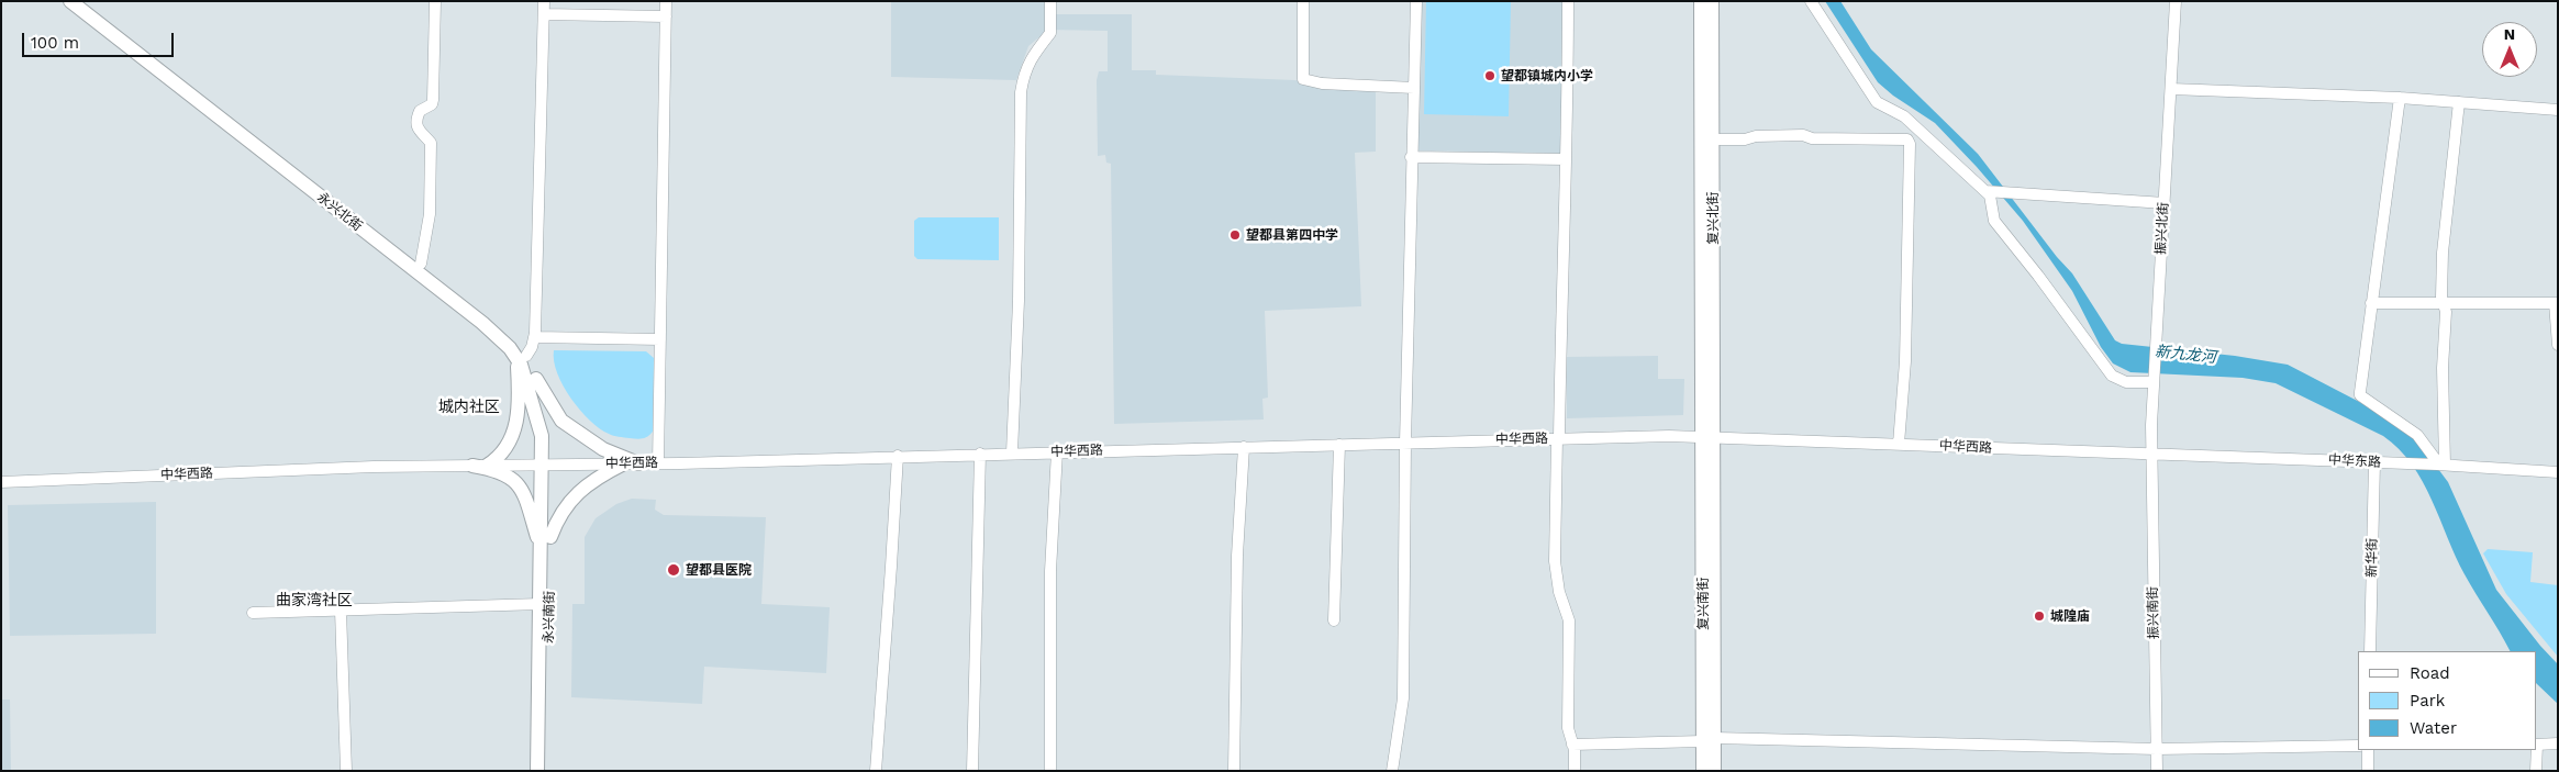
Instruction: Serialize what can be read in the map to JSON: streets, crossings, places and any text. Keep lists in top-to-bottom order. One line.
{"streets":{"main road":["永兴北街","复兴北街","复兴南街","永兴南街"],"street":["振兴北街","中华西路","中华东路","新华街","振兴南街"]},"crossings":[["永兴北街","中华西路"],["永兴北街","永兴南街"],["复兴北街","中华西路"],["复兴北街","复兴南街"],["振兴北街","中华西路"],["振兴北街","中华东路"],["振兴北街","振兴南街"],["中华西路","中华东路"],["中华西路","复兴南街"],["中华西路","振兴南街"],["中华西路","永兴南街"],["中华东路","新华街"],["中华东路","振兴南街"]],"districts":["城内社区","曲家湾社区"],"water":["新九龙河"],"places":["望都镇城内小学","望都县第四中学","望都县医院","城隍庙"],"legend":["Road","Park","Water"],"scale_bar":"100 m","north":"top"}
